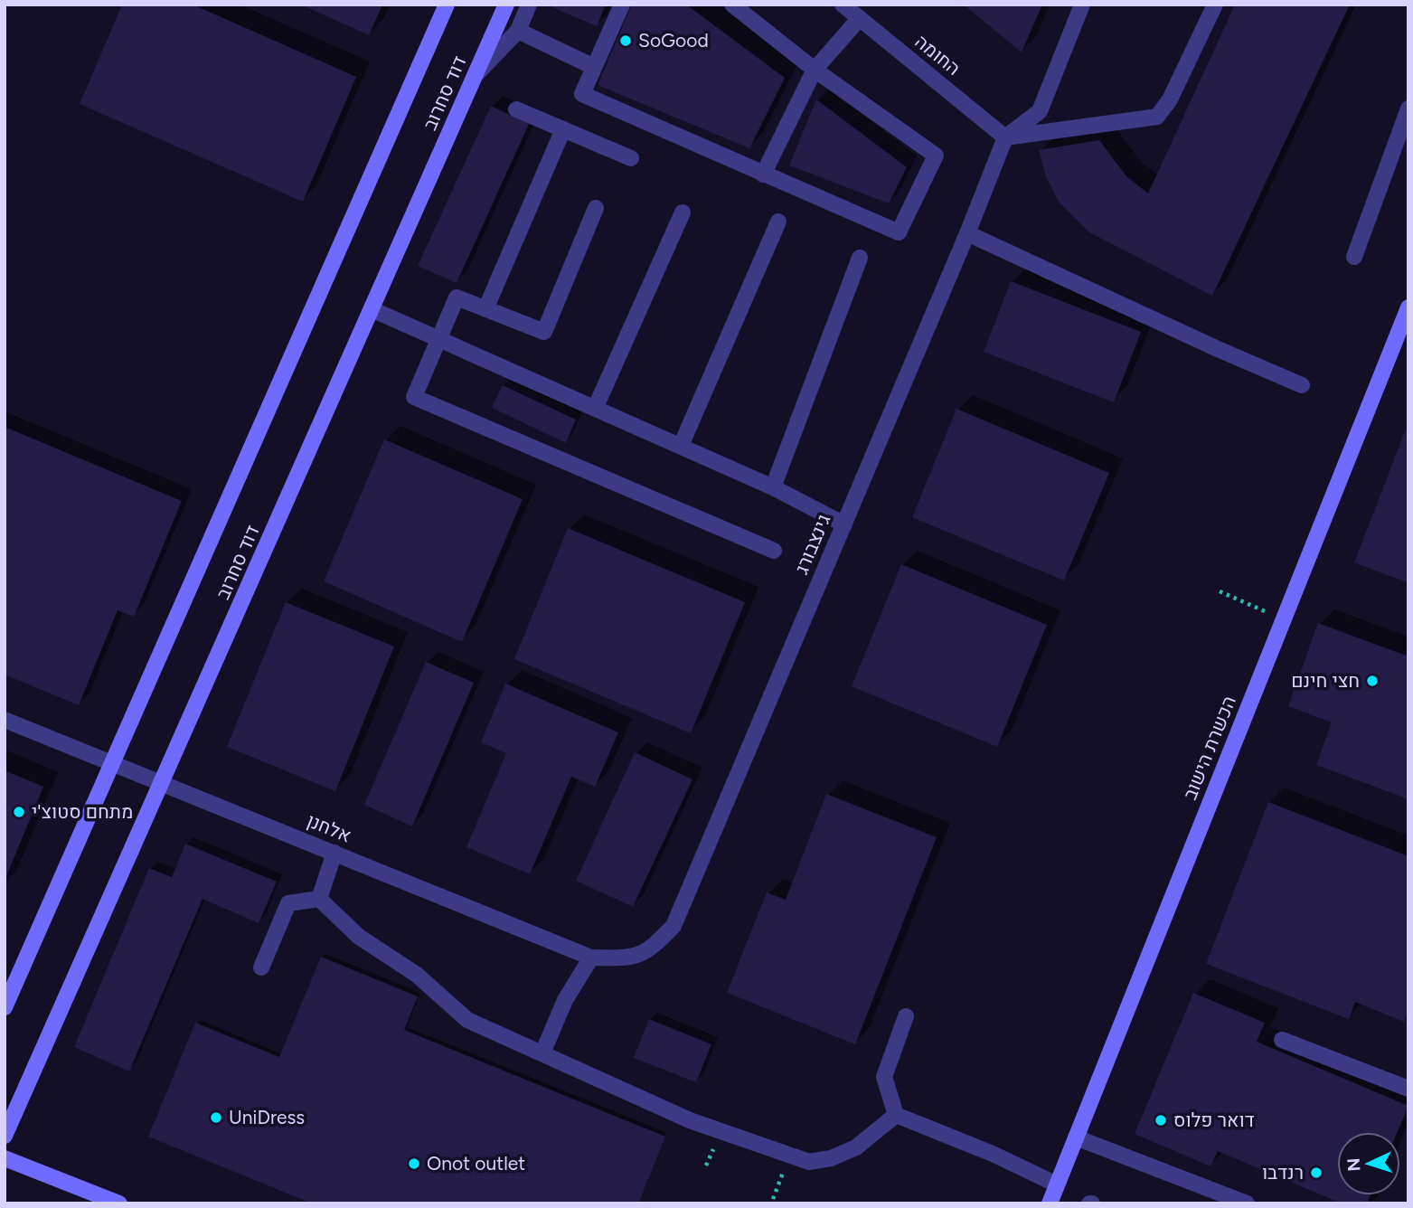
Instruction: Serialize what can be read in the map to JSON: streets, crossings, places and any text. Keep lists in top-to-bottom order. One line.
{"streets":{"street":["החומה","דוד סחרוב","גינצבורג","הכשרת הישוב","אלחנן"]},"crossings":[["החומה","גינצבורג"],["דוד סחרוב","אלחנן"],["גינצבורג","אלחנן"]],"places":["SoGood","חצי חינם","מתחם סטוצ'י","UniDress","דואר פלוס","Onot outlet","רנדבו"],"north":"left"}
